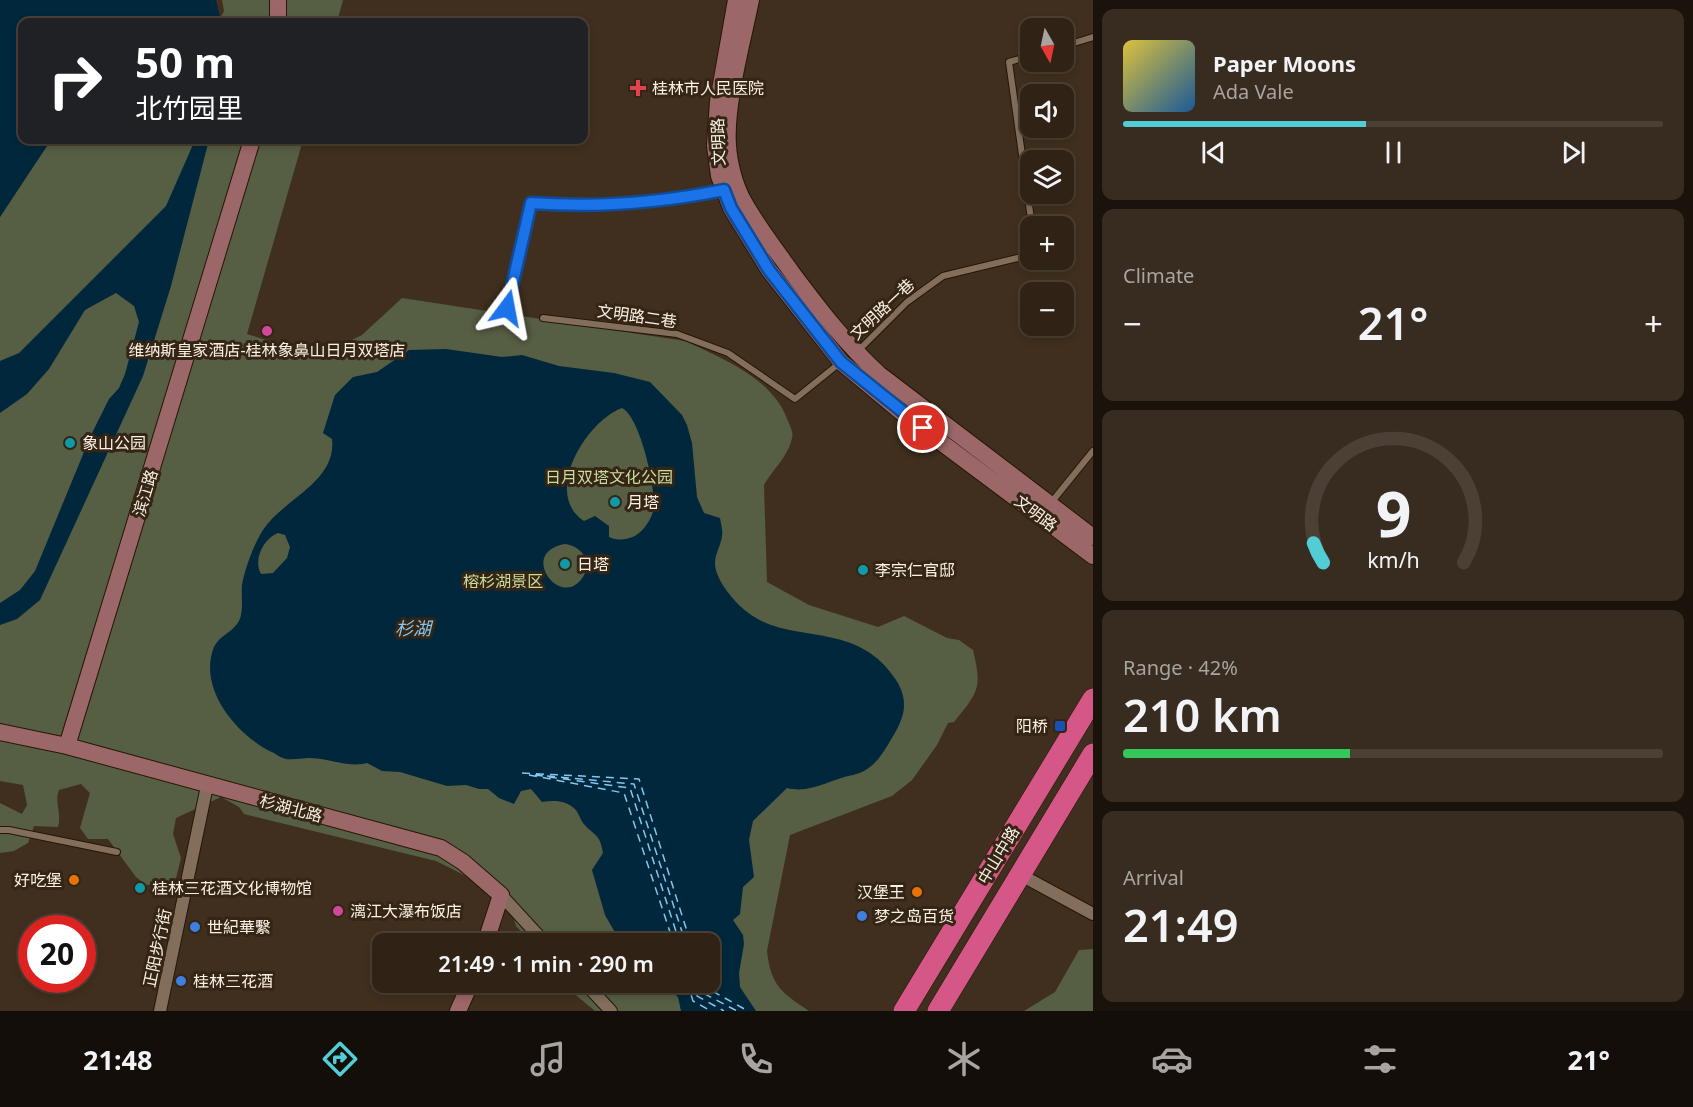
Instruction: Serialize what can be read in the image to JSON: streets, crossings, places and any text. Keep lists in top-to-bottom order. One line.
{"streets":{"highway":["中山中路"],"street":["文明路","滨江路","杉湖北路","正阳步行街"],"lane":["文明路一巷","文明路二巷"]},"crossings":[["文明路","文明路一巷"],["文明路","文明路二巷"],["文明路一巷","文明路二巷"],["滨江路","杉湖北路"],["杉湖北路","正阳步行街"]],"water":["杉湖"],"parks":["日月双塔文化公园","榕杉湖景区"],"places":{"health":["桂林市人民医院"],"other":["维纳斯皇家酒店-桂林象鼻山日月双塔店","象山公园","月塔","日塔","李宗仁官邸","好吃堡","桂林三花酒文化博物馆","汉堡王","漓江大瀑布饭店","梦之岛百货","世紀華繫","桂林三花酒"],"transit":["阳桥"]},"north":"bottom","page":{"map_buttons":["+","−"],"turn":["50 m","北竹园里"],"song":["Paper Moons","Ada Vale"],"tile":["Climate",["Range · 42%","210 km"],["Arrival","21:49"]],"heat":["−","21°","+"],"limit":"20","trip":"21:49 · 1 min · 290 m","tabs":["21:48","21°"],"gauge":["9","km/h"]}}
